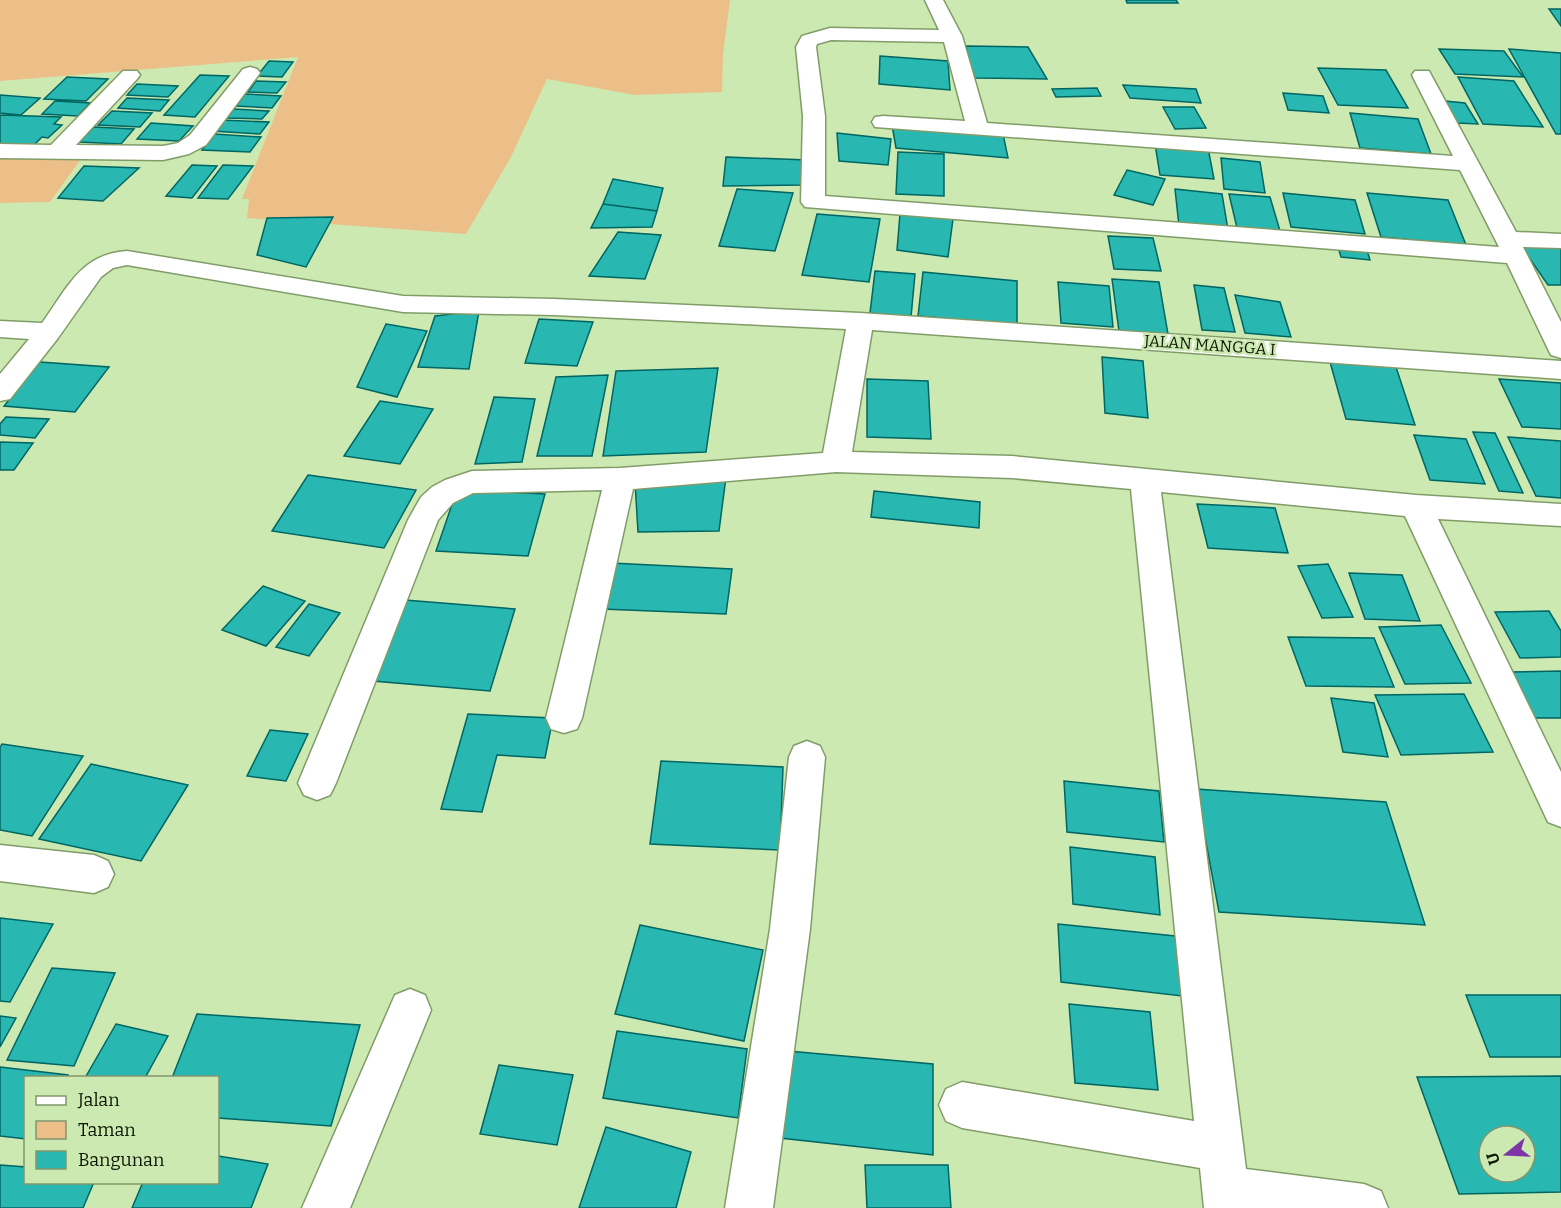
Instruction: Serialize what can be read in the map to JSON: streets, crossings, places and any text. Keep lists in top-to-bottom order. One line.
{"streets":{"street":["JALAN MANGGA I"]},"legend":["Jalan","Taman","Bangunan"],"north":"left"}
